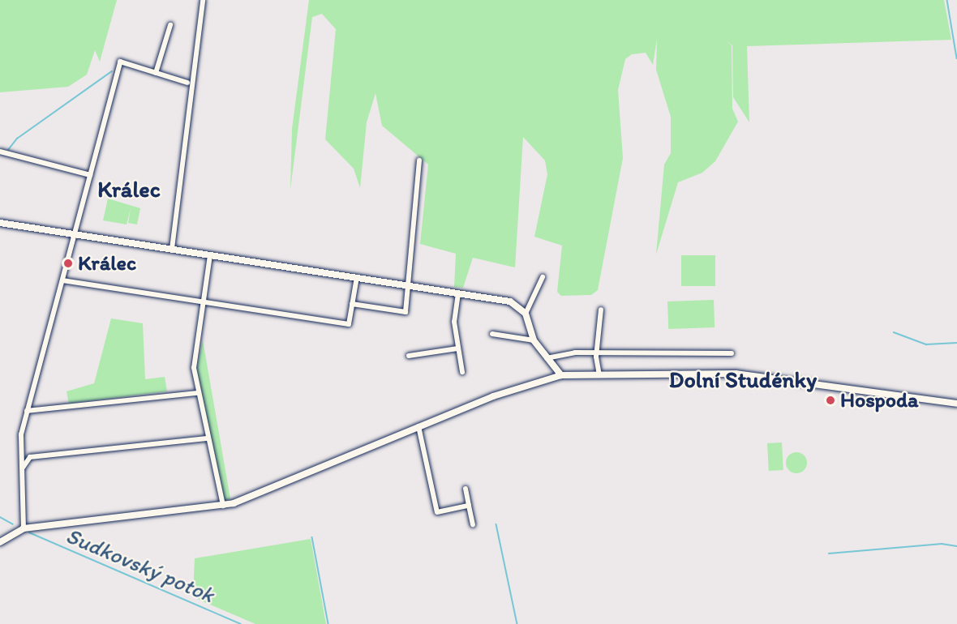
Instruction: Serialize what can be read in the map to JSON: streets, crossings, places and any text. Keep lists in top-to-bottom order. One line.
{"districts":["Králec","Dolní Studénky"],"water":["Sudkovský potok"],"places":["Králec","Hospoda"]}
